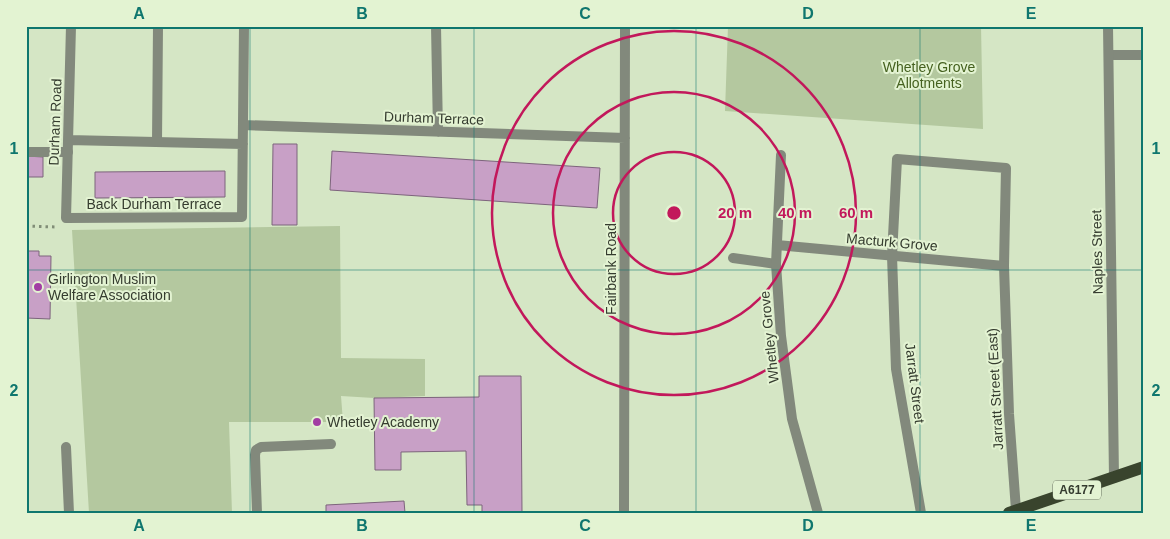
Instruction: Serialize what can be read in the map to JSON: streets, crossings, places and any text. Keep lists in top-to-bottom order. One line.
{"streets":{"main road":["A6177"],"street":["Durham Terrace","Durham Road","Back Durham Terrace","Macturk Grove","Naples Street","Fairbank Road","Whetley Grove","Jarratt Street","Jarratt Street (East)"]},"crossings":[["Durham Terrace","Fairbank Road"],["Durham Road","Back Durham Terrace"],["Macturk Grove","Whetley Grove"],["Macturk Grove","Jarratt Street"],["Macturk Grove","Jarratt Street (East)"],["Naples Street","A6177"],["Jarratt Street","Jarratt Street (East)"],["Jarratt Street (East)","A6177"]],"parks":["Whetley Grove Allotments"],"places":["Girlington Muslim Welfare Association","Whetley Academy"],"grid":{"columns":["A","B","C","D","E"],"rows":["1","2"]},"rings":["20 m","40 m","60 m"]}
